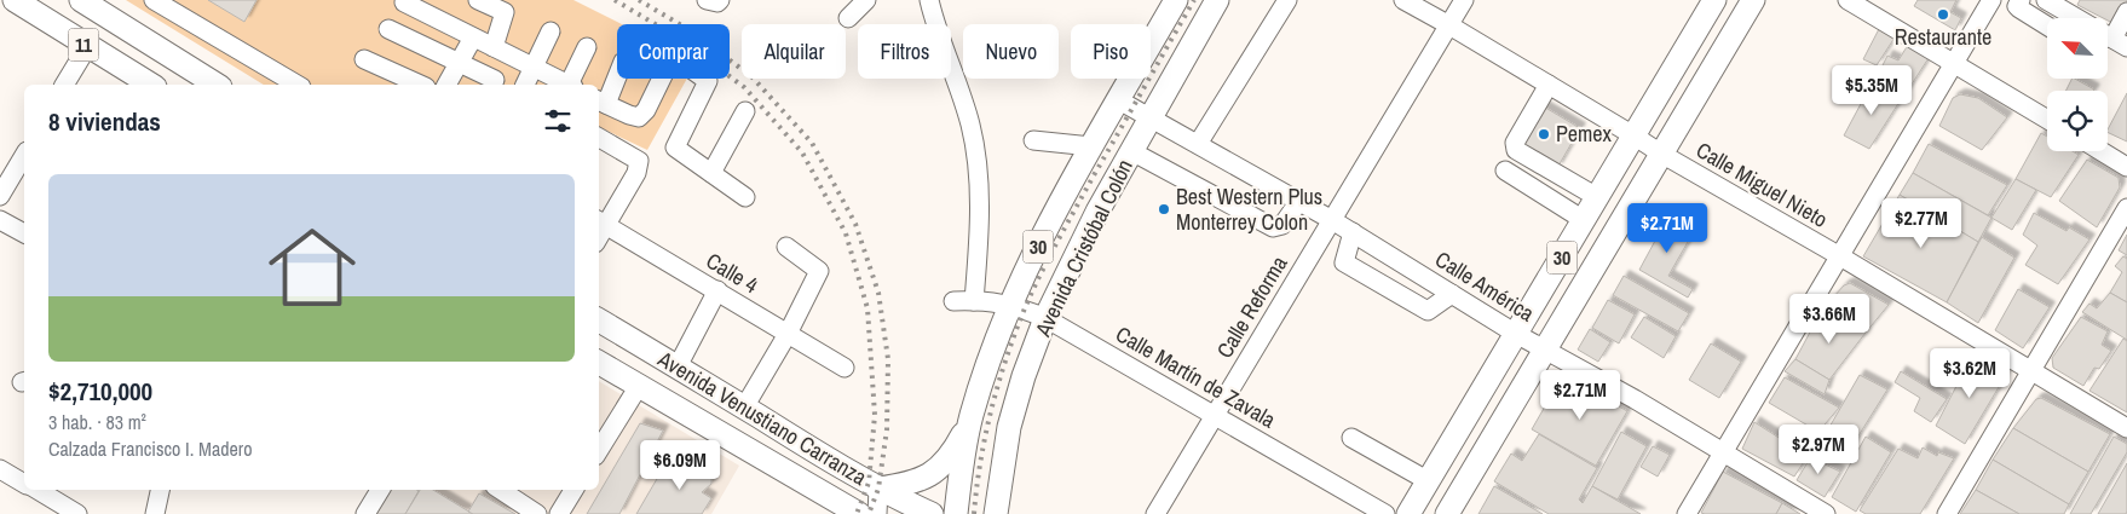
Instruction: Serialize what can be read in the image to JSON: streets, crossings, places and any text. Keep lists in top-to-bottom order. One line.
{"streets":{"main road":["11","30","Avenida Cristóbal Colón","Avenida Venustiano Carranza"],"street":["Calle Miguel Nieto","Calle 4","Calle América","Calle Reforma","Calle Martín de Zavala"]},"crossings":[["Calle Miguel Nieto","30"],["Calle Miguel Nieto","Calle Reforma"],["30","Calle América"],["Avenida Cristóbal Colón","Calle América"],["Avenida Cristóbal Colón","Calle Martín de Zavala"],["Calle América","Calle Reforma"],["Calle Reforma","Calle Martín de Zavala"]],"places":["Restaurante","Pemex","Best Western Plus Monterrey Colon"],"north":"top left","page":{"chip":["Comprar","Alquilar","Filtros","Nuevo","Piso"],"price":["$5.35M","$2.77M","$2.71M","$3.66M","$3.62M","$2.71M","$2.97M","$6.09M"],"heading":"8 viviendas","list":[{"name":"$2,710,000","note":"3 hab. · 83 m² · Calzada Francisco I. Madero"}]}}
